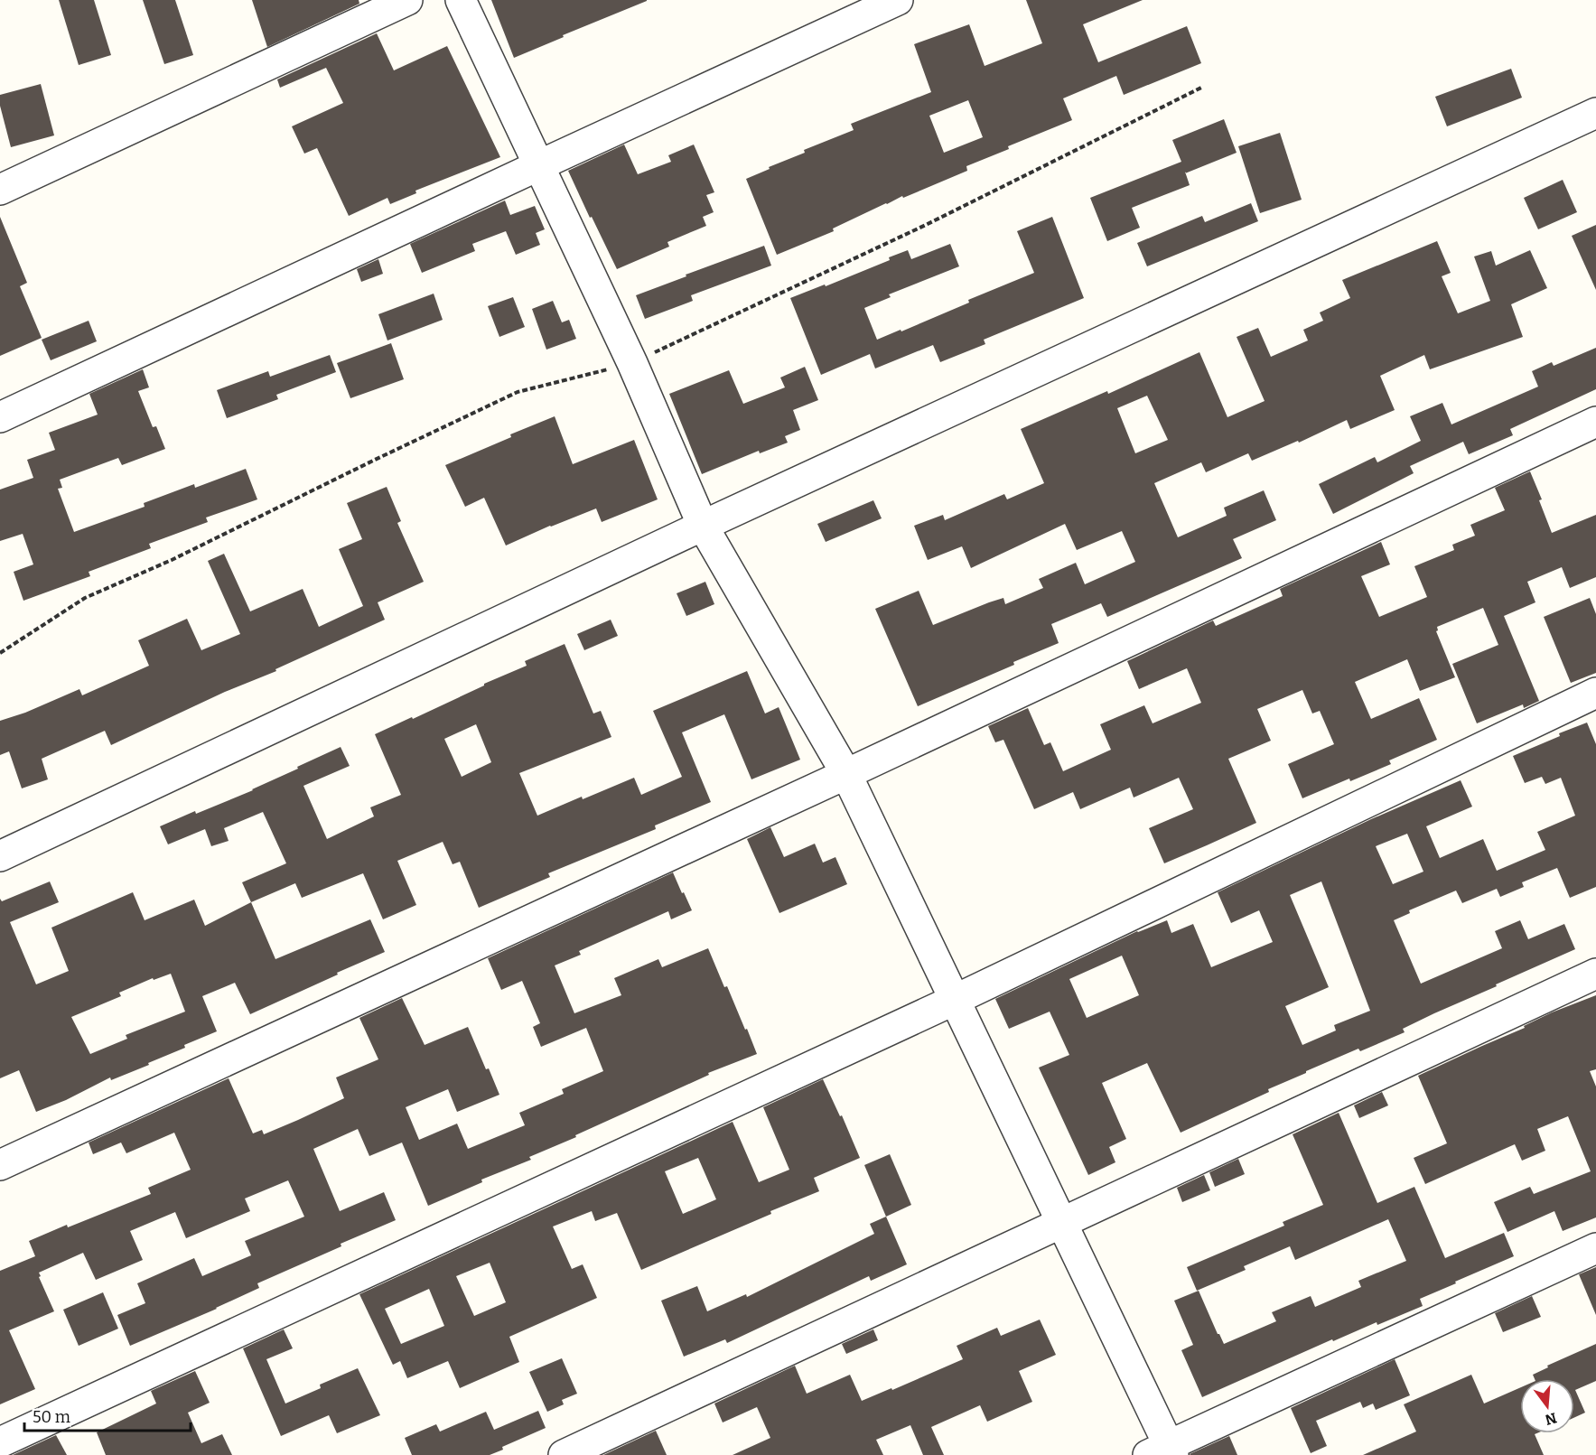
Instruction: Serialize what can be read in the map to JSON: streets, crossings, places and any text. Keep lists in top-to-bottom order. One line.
{"scale_bar":"50 m","north":"bottom"}
